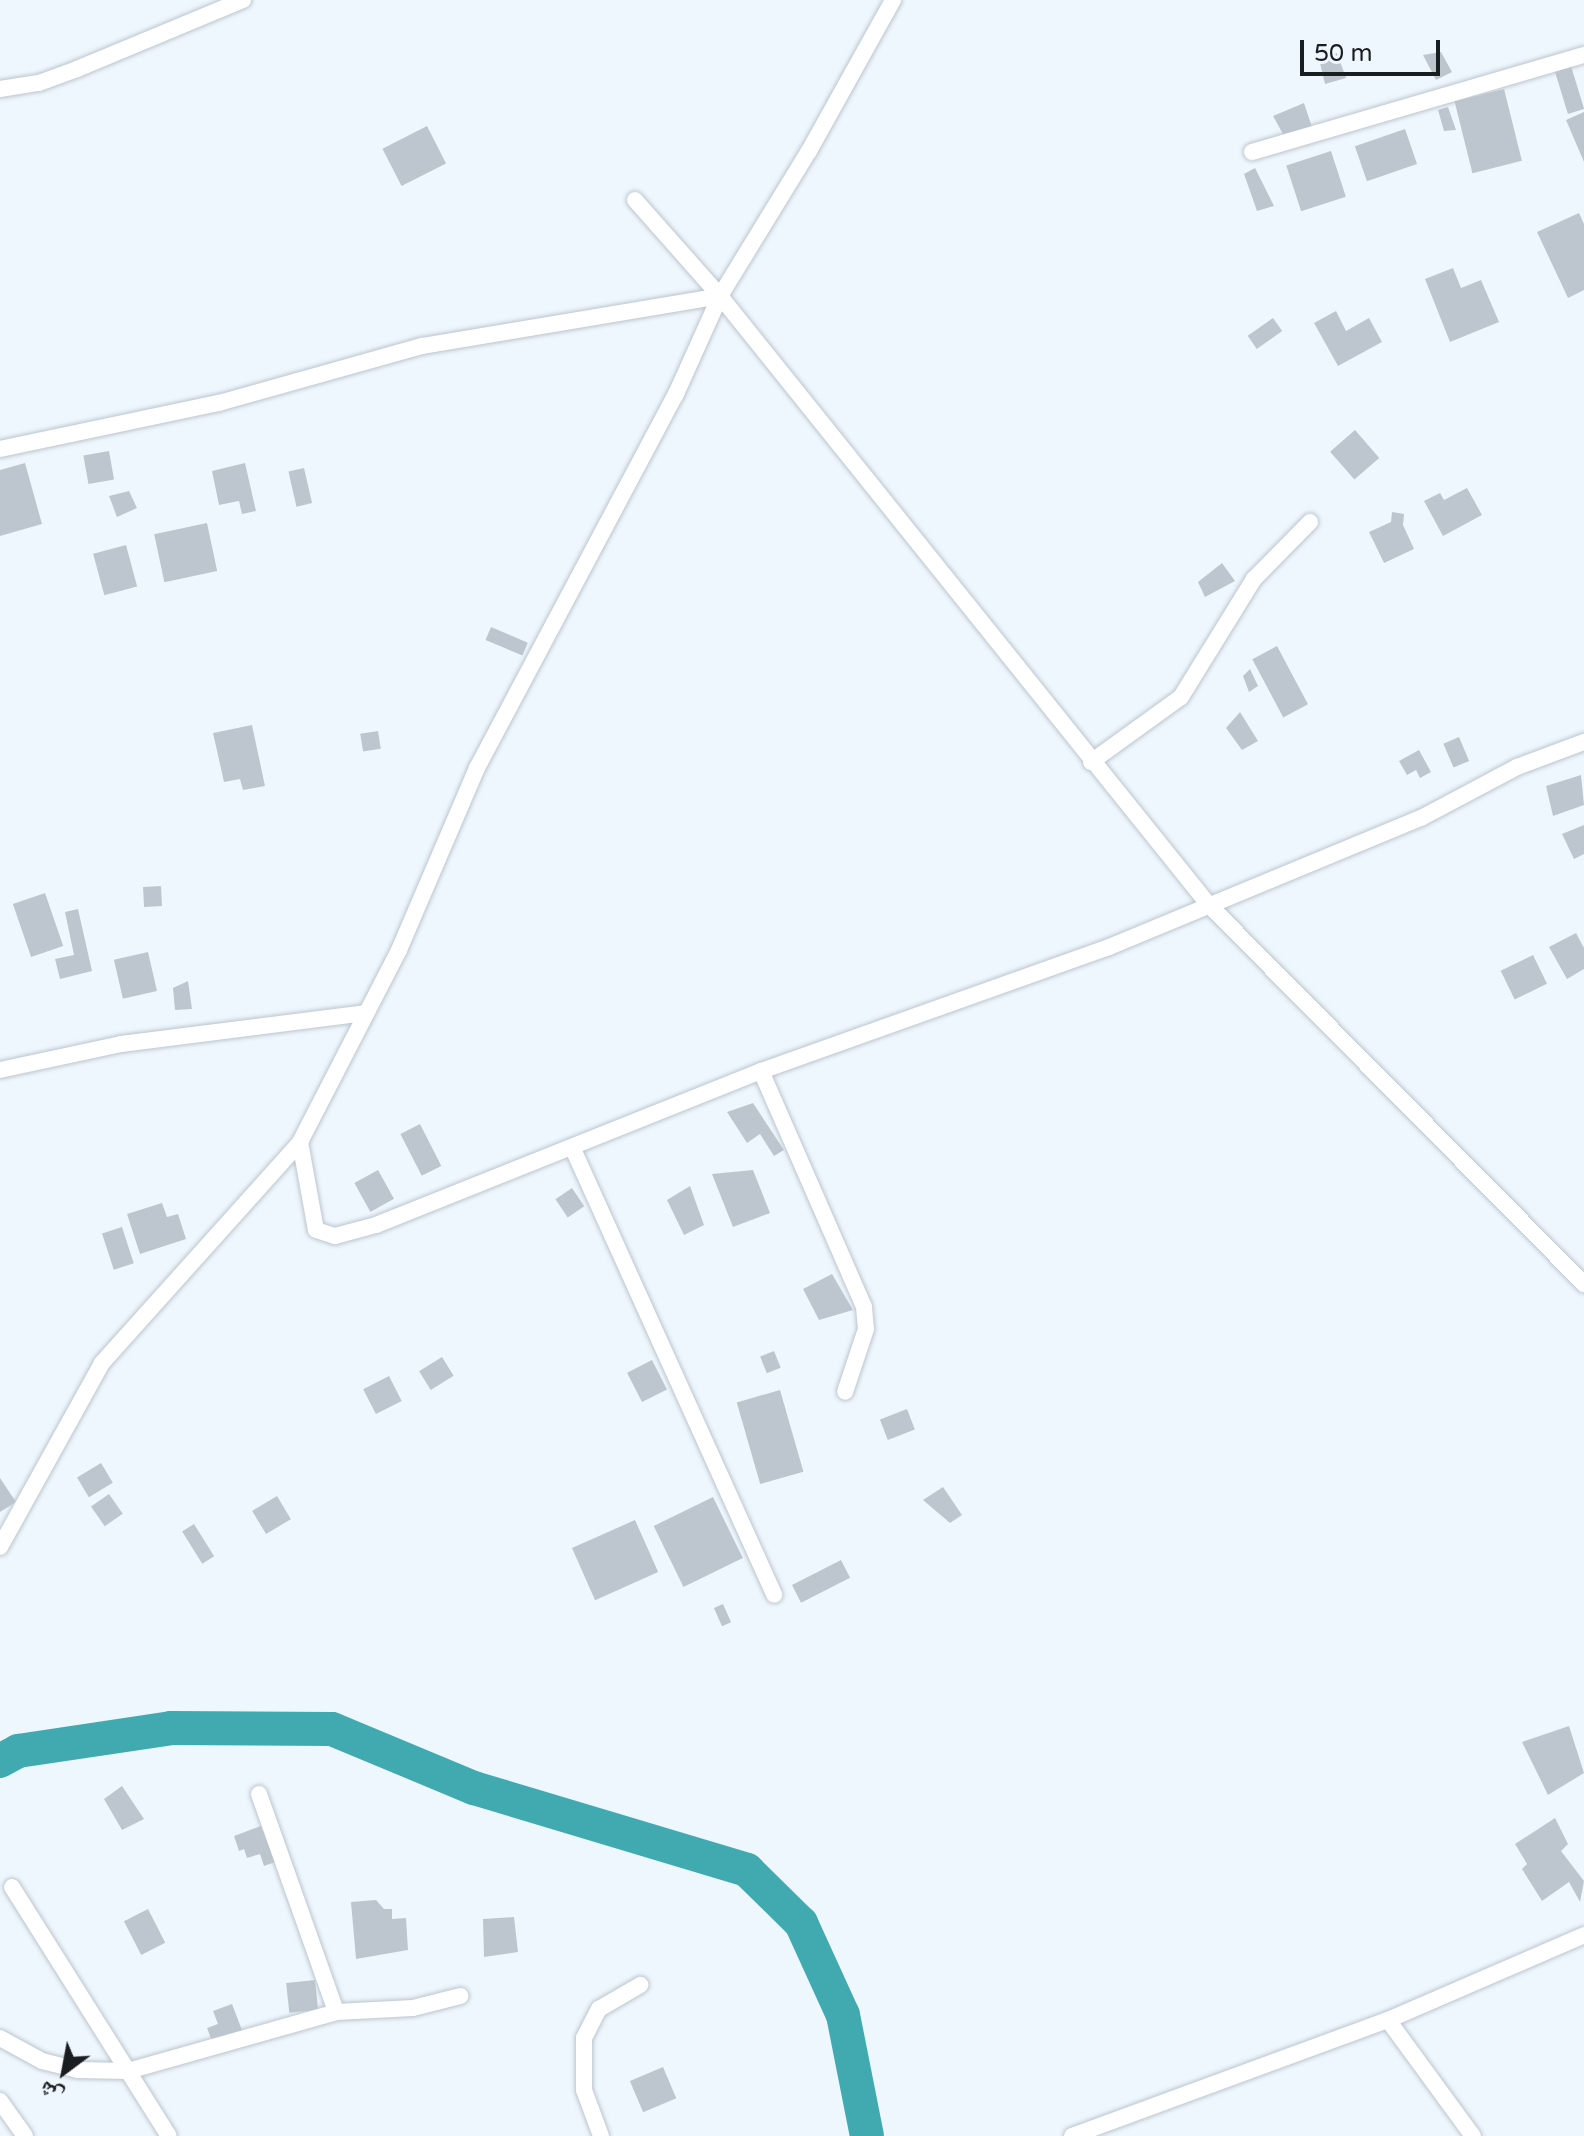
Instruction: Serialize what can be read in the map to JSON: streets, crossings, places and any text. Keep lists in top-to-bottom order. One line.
{"scale_bar":"50 m","north":"bottom left"}
